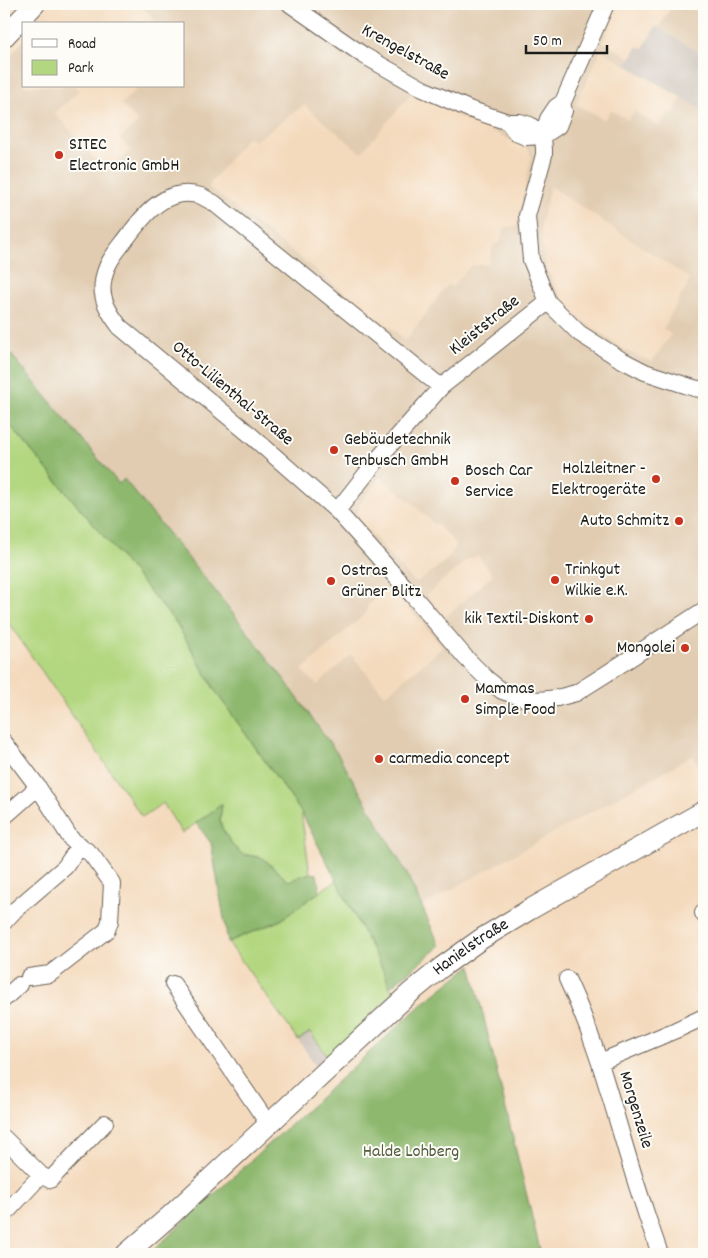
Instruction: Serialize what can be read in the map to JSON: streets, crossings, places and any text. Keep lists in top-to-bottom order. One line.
{"streets":{"main road":["Hanielstraße"],"street":["Krengelstraße","Kleiststraße","Otto-Lilienthal-Straße","Morgenzeile"]},"crossings":[["Krengelstraße","Kleiststraße"],["Kleiststraße","Otto-Lilienthal-Straße"]],"parks":["Halde Lohberg"],"places":["SITEC Electronic GmbH","Gebäudetechnik Tenbusch GmbH","Holzleitner - Elektrogeräte","Bosch Car Service","Auto Schmitz","Trinkgut Wilkie e.K.","Ostras Grüner Blitz","kik Textil-Diskont","Mongolei","Mammas Simple Food","carmedia concept"],"legend":["Road","Park"],"scale_bar":"50 m"}
